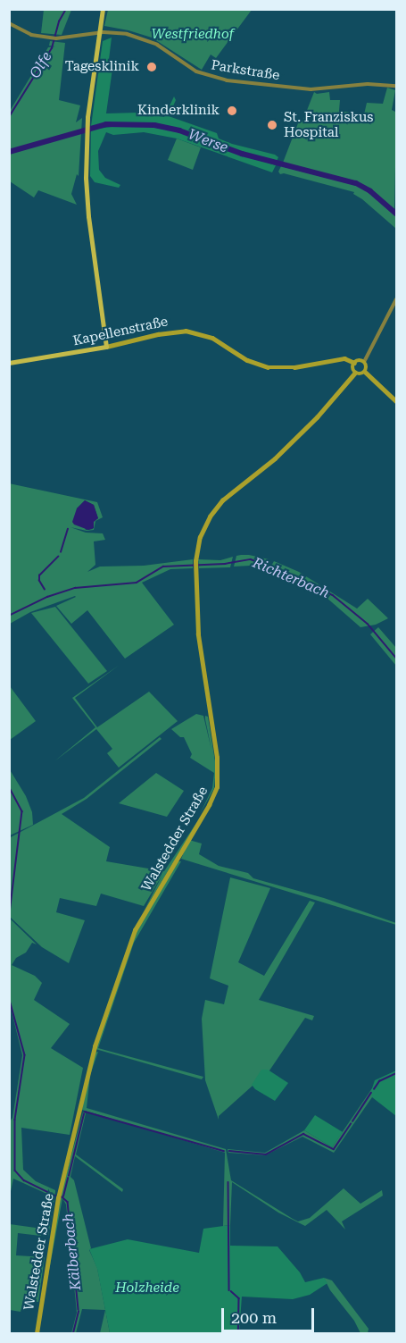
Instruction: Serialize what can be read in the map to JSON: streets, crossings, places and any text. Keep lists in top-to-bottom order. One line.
{"streets":{"main road":["Kapellenstraße","Walstedder Straße"],"street":["Parkstraße"]},"crossings":[["Kapellenstraße","Walstedder Straße"]],"water":["Olfe","Werse","Richterbach","Kälberbach"],"parks":["Westfriedhof","Holzheide"],"places":["Tagesklinik","Kinderklinik","St. Franziskus Hospital"],"scale_bar":"200 m"}
